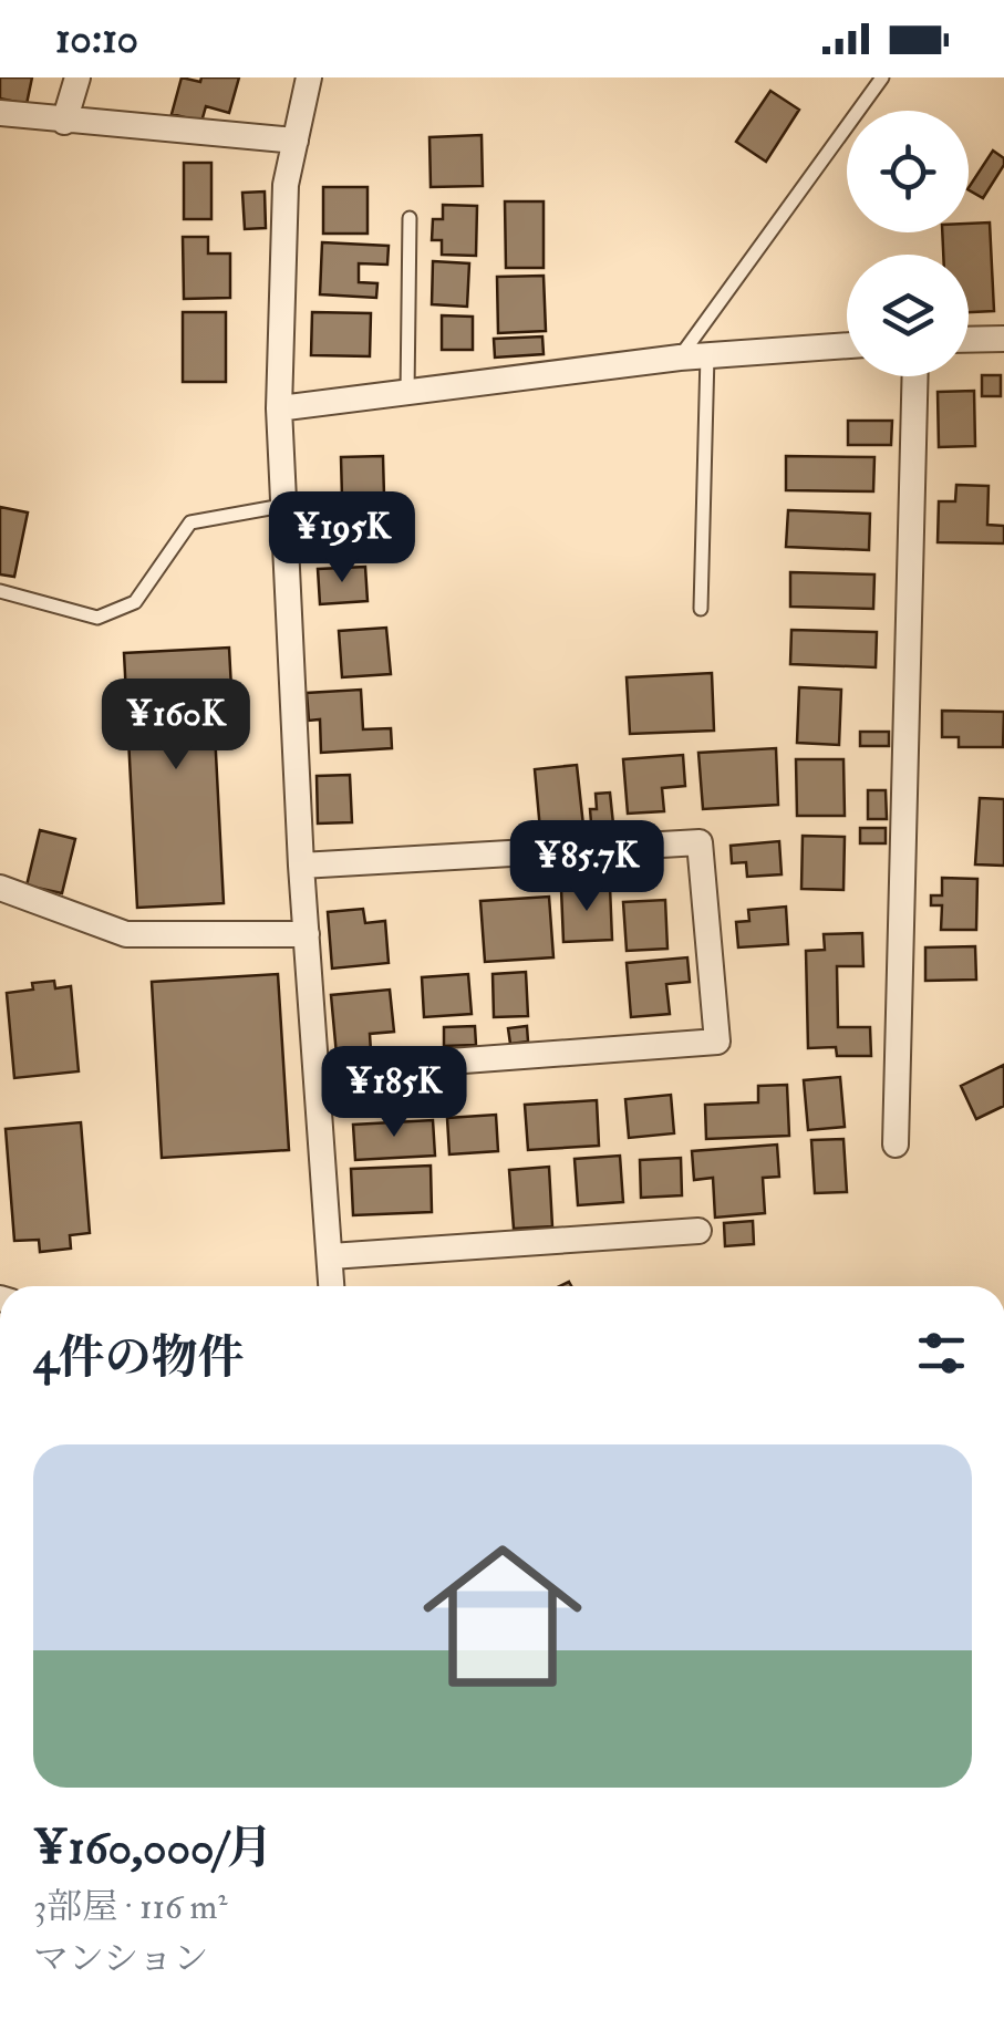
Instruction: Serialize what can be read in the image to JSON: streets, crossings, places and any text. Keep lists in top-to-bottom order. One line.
{"page":{"status":"10:10","price":["¥195K","¥160K","¥85.7K","¥185K"],"heading":"4件の物件","list":[{"name":"¥160,000/月","note":"3部屋 · 116 m² · マンション"}]}}
